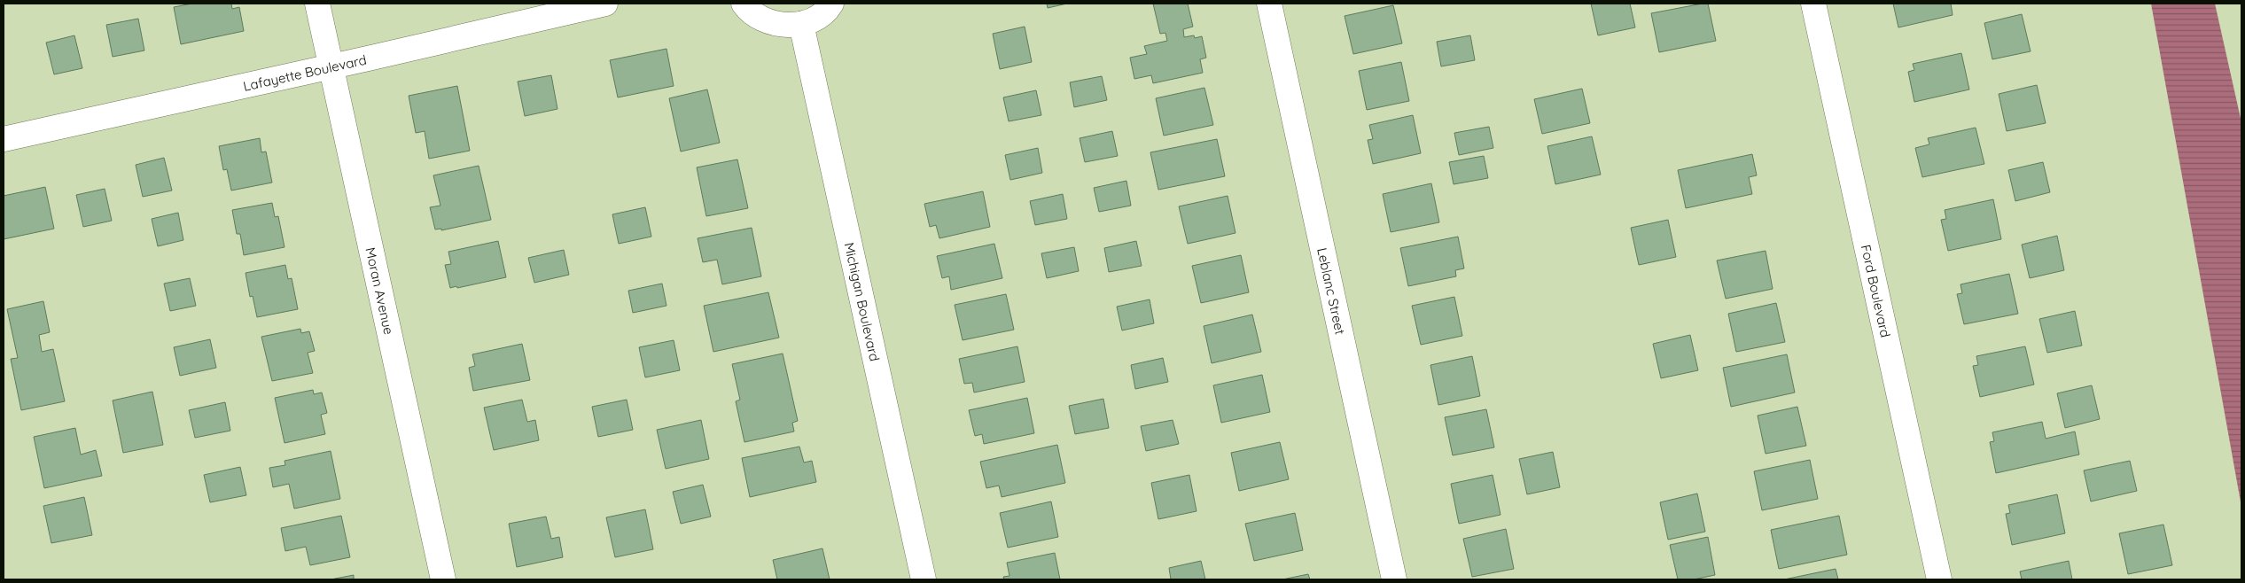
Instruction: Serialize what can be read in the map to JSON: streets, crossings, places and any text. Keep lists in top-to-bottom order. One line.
{"streets":{"street":["Lafayette Boulevard","Moran Avenue","Leblanc Street","Ford Boulevard","Michigan Boulevard"]},"crossings":[["Lafayette Boulevard","Moran Avenue"]]}
